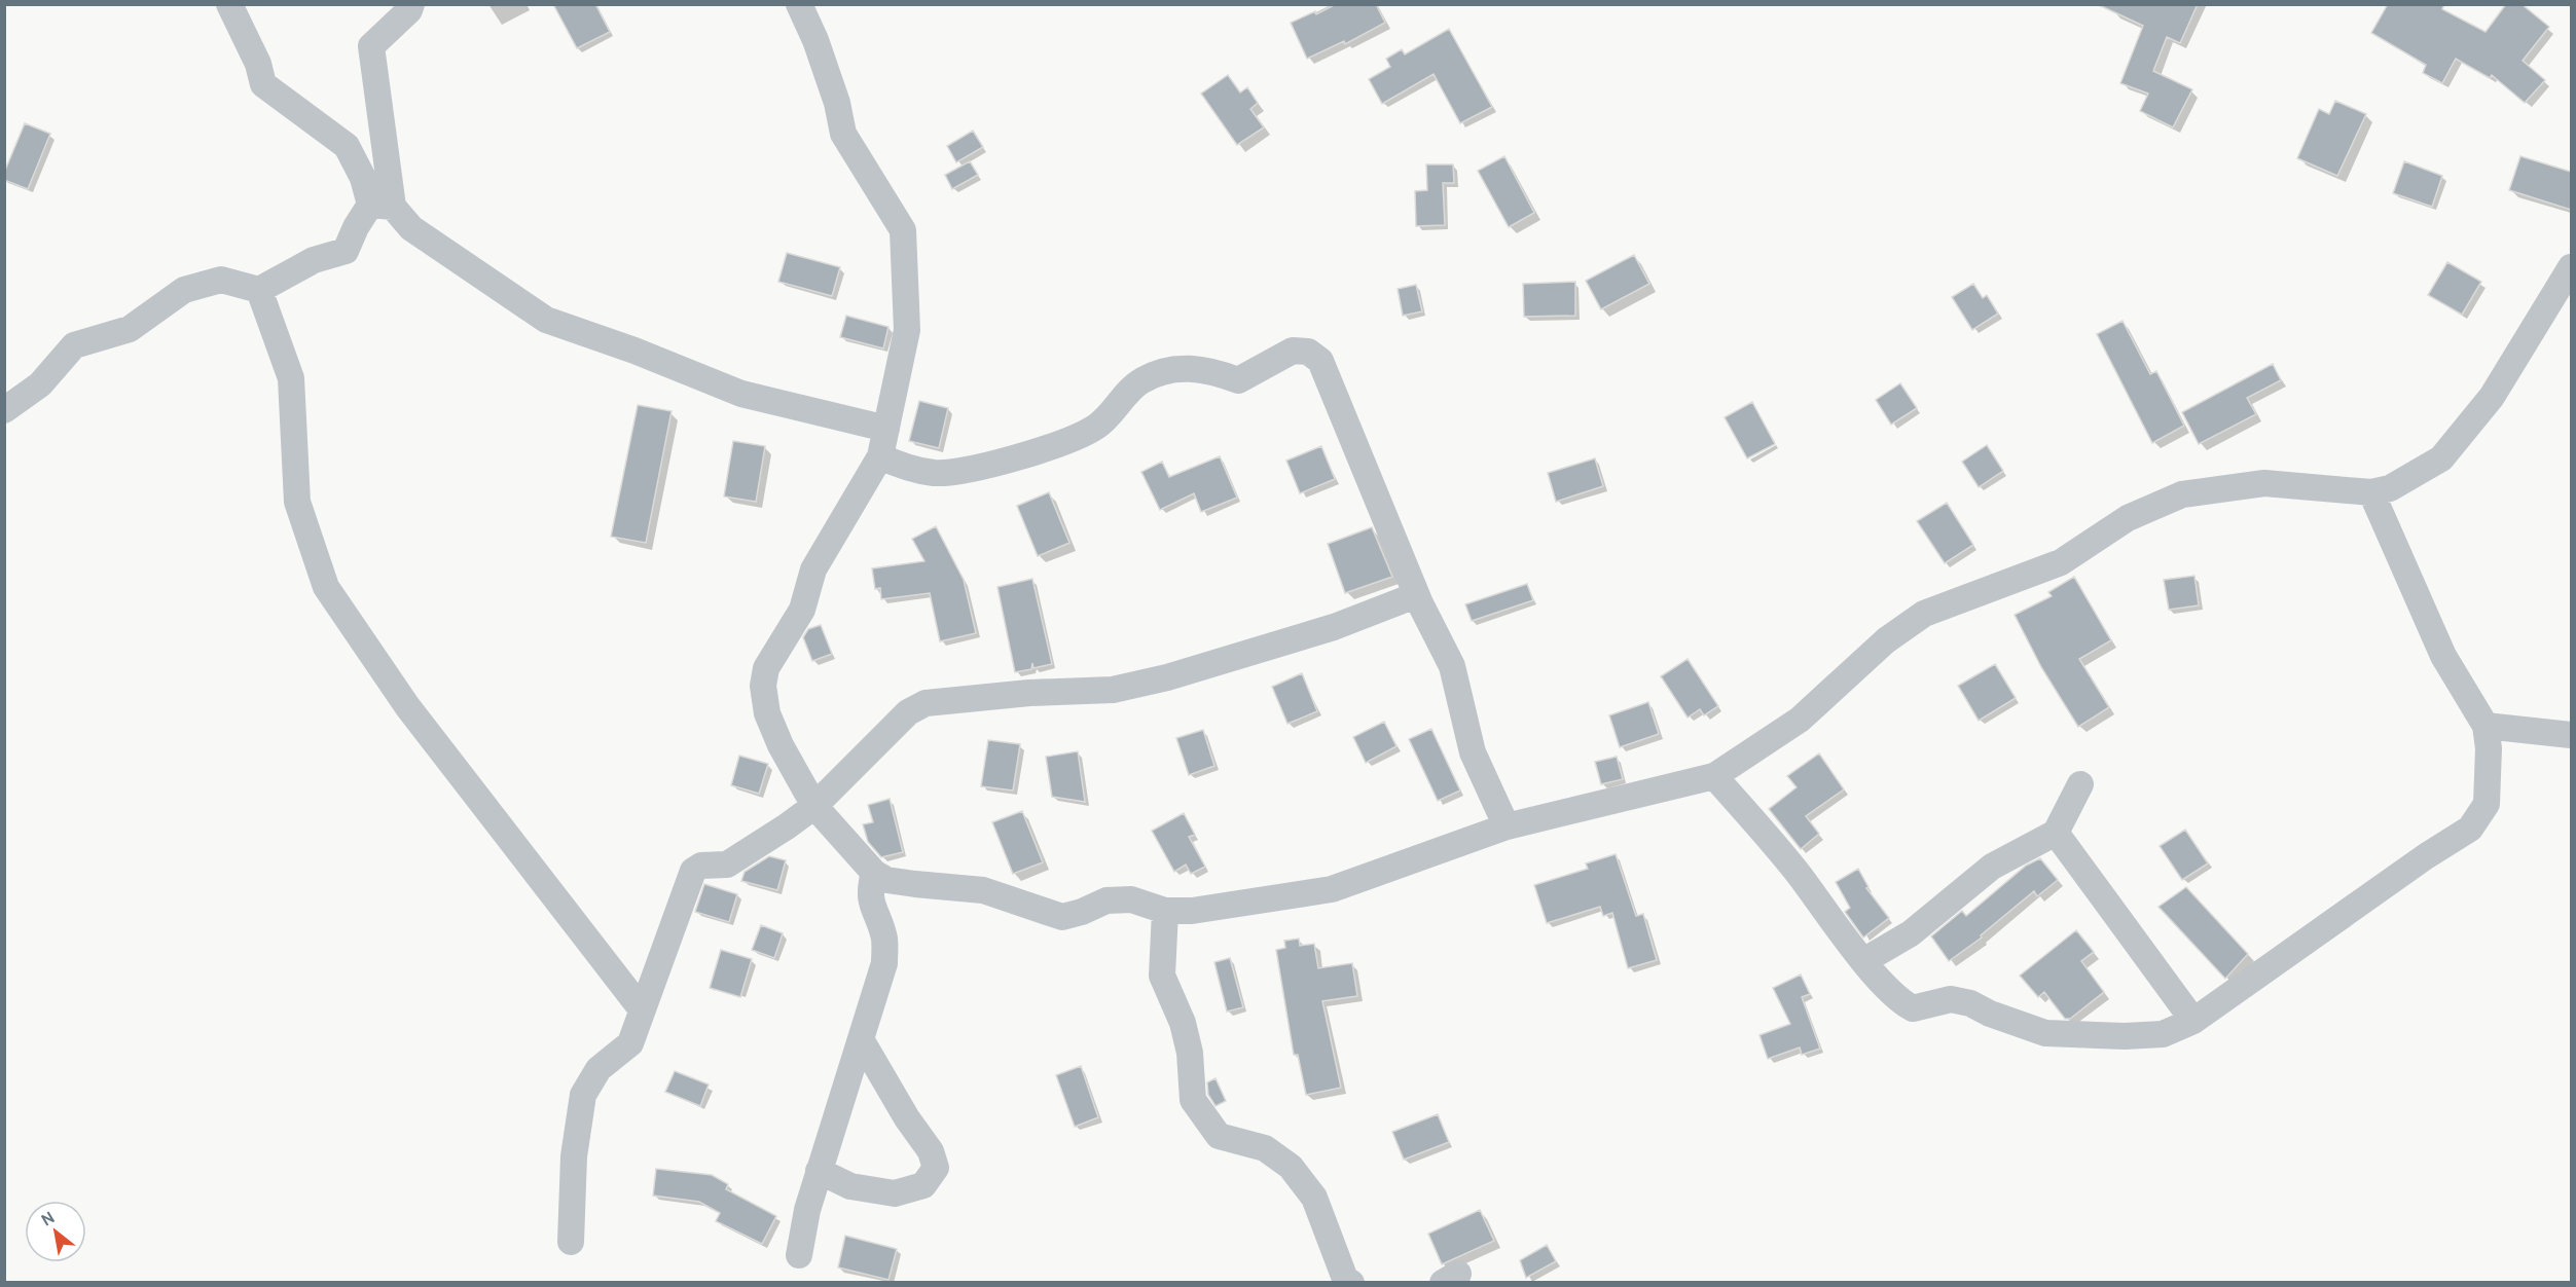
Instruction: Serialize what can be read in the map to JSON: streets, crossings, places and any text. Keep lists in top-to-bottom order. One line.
{"north":"top left"}
